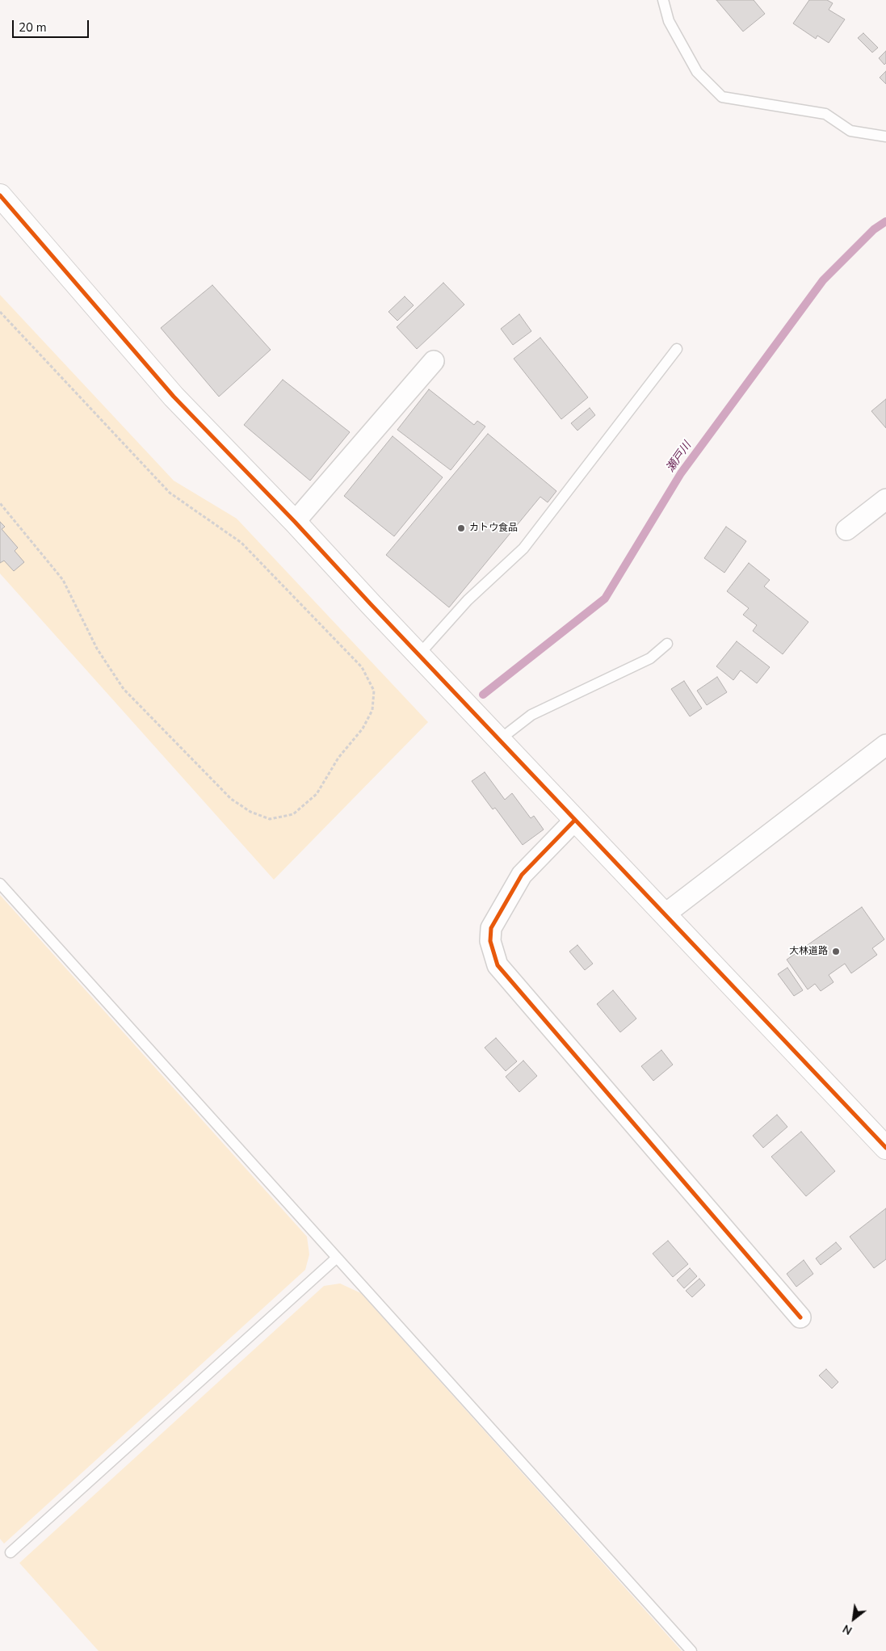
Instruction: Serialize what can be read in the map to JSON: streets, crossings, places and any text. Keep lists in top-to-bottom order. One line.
{"water":["瀬戸川"],"places":["カトウ食品","大林道路"],"scale_bar":"20 m","north":"bottom left"}
